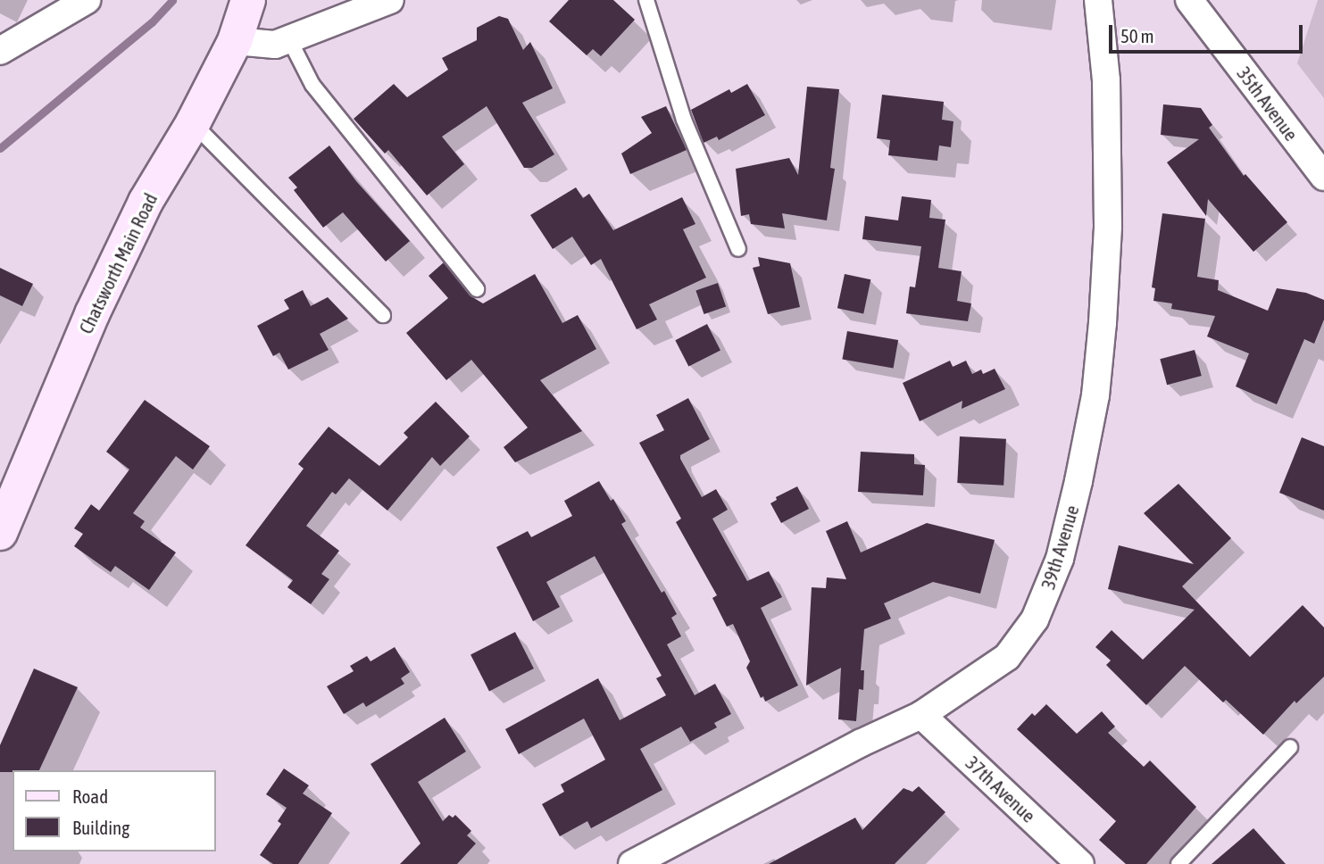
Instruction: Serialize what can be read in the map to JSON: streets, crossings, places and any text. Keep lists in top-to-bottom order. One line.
{"streets":{"street":["35th Avenue","Chatsworth Main Road","39th Avenue","37th Avenue"]},"crossings":[["39th Avenue","37th Avenue"]],"legend":["Road","Building"],"scale_bar":"50 m"}
